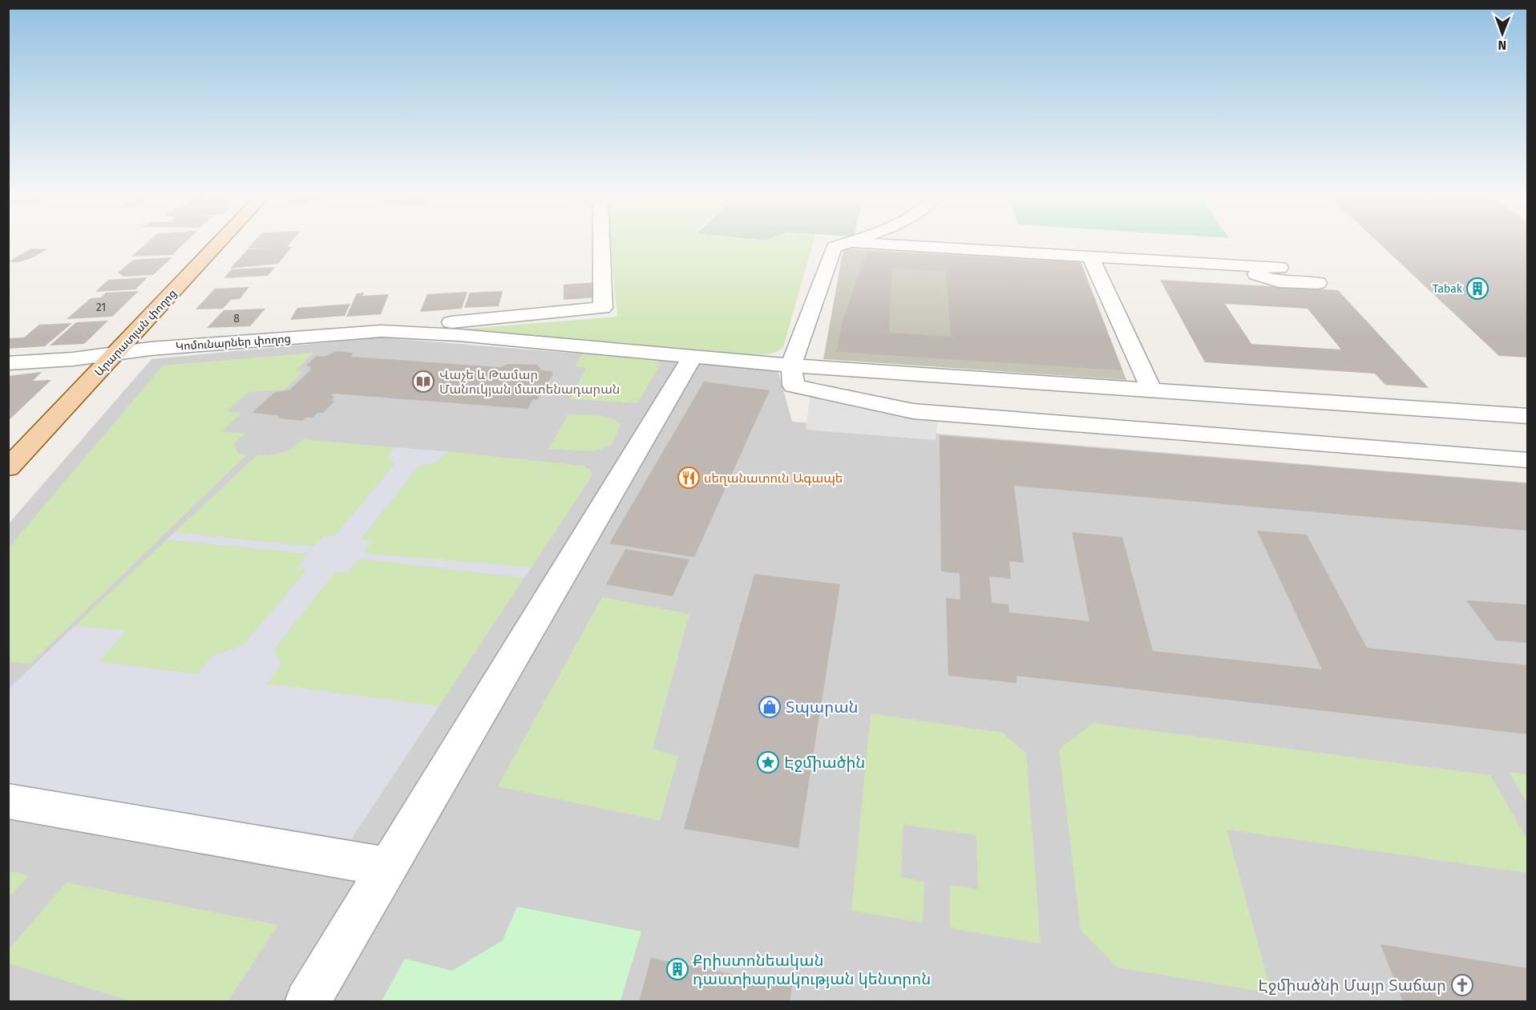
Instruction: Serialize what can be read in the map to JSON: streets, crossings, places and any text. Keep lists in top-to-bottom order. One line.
{"streets":{"main road":["Արարատյան փողոց"],"street":["Կոմունարներ փողոց"]},"crossings":[["Արարատյան փողոց","Կոմունարներ փողոց"]],"places":{"building":["Tabak","Քրիստոնեական դաստիարակության կենտրոն"],"library":["Վաչե և Թամար Մանուկյան մատենադարան"],"restaurant":["սեղանատուն Ագապե"],"shop":["Տպարան"],"place":["Էջմիածին"],"church":["Էջմիածնի Մայր Տաճար"]},"house_numbers":["21","8"],"north":"bottom"}
